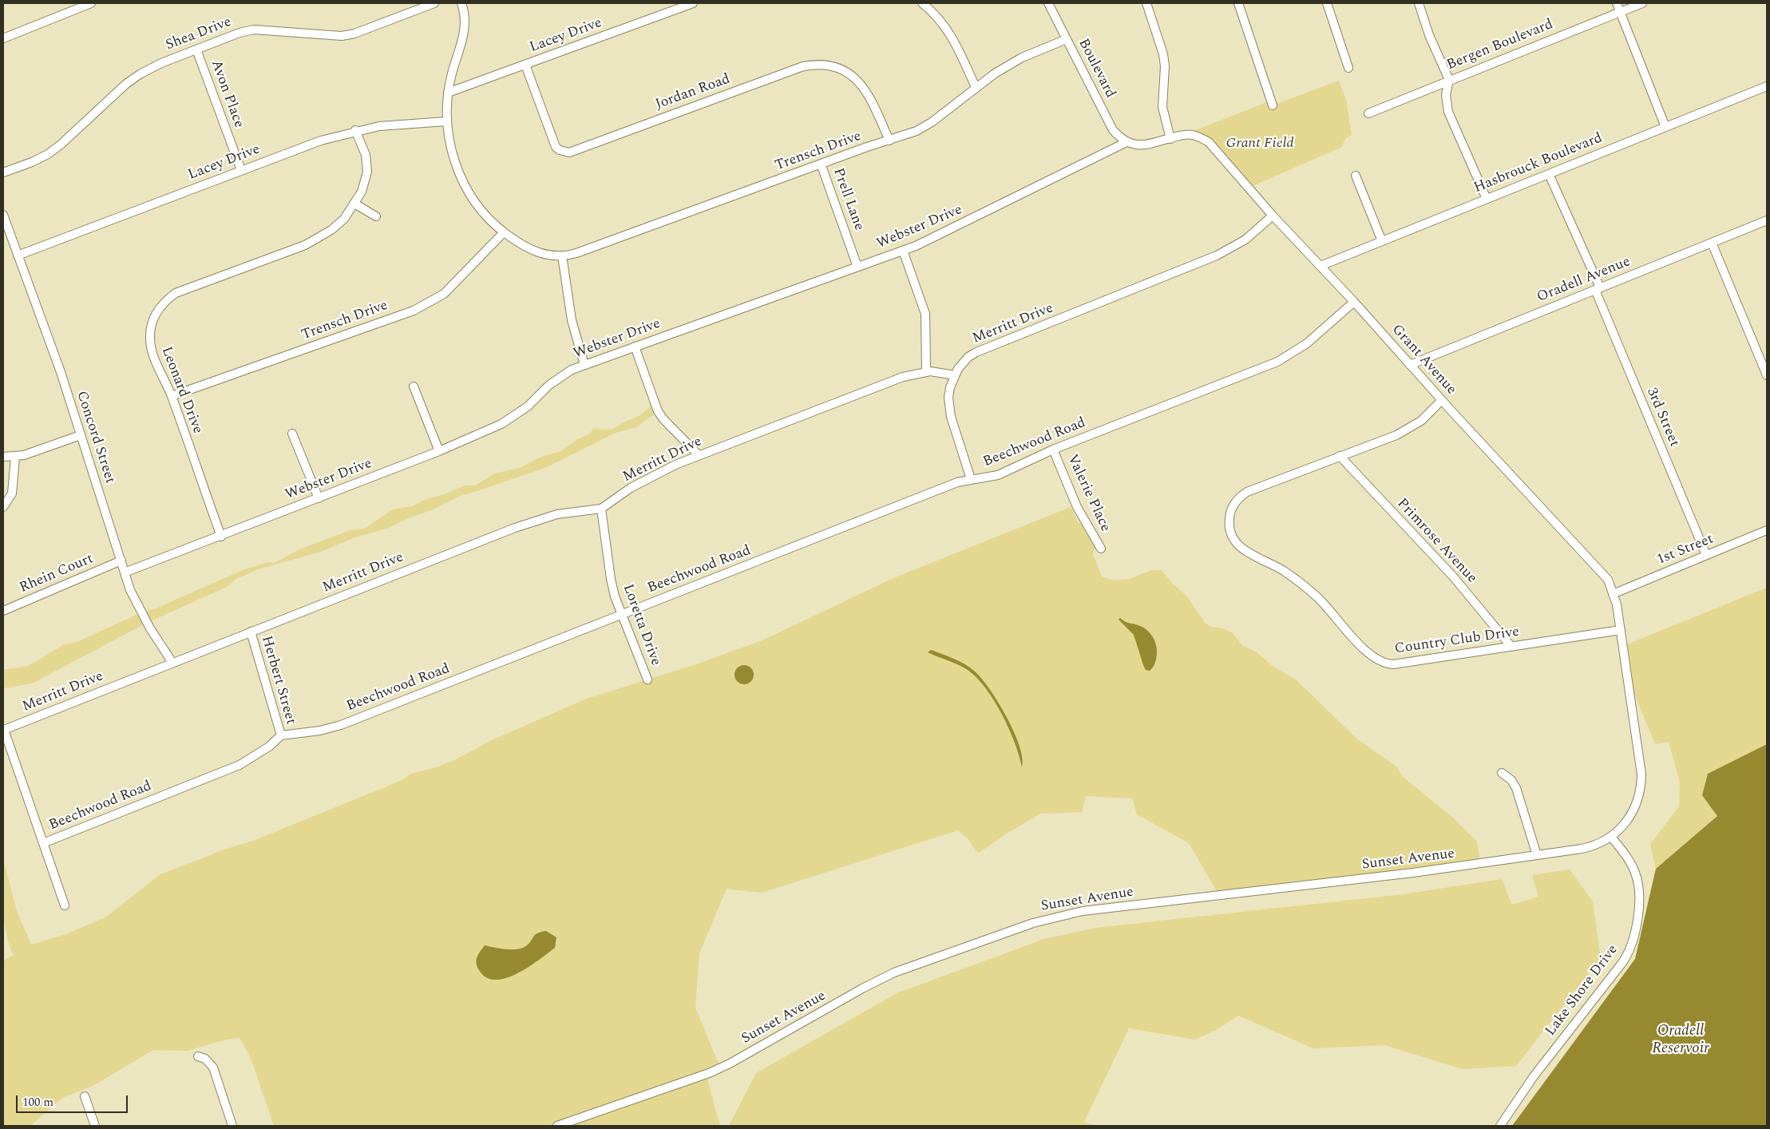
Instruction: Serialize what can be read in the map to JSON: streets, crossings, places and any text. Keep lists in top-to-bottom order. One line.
{"streets":{"street":["Shea Drive","Lacey Drive","Bergen Boulevard","Boulevard","Jordan Road","Avon Place","Trensch Drive","Hasbrouck Boulevard","Prell Lane","Webster Drive","Oradell Avenue","Merritt Drive","Grant Avenue","Leonard Drive","3rd Street","Concord Street","Beechwood Road","Valerie Place","Primrose Avenue","1st Street","Rhein Court","Loretta Drive","Country Club Drive","Herbert Street","Sunset Avenue","Lake Shore Drive"]},"crossings":[["Shea Drive","Avon Place"],["Lacey Drive","Jordan Road"],["Lacey Drive","Avon Place"],["Lacey Drive","Trensch Drive"],["Lacey Drive","Leonard Drive"],["Lacey Drive","Concord Street"],["Boulevard","Trensch Drive"],["Boulevard","Webster Drive"],["Boulevard","Grant Avenue"],["Jordan Road","Trensch Drive"],["Trensch Drive","Prell Lane"],["Trensch Drive","Leonard Drive"],["Hasbrouck Boulevard","Grant Avenue"],["Hasbrouck Boulevard","3rd Street"],["Prell Lane","Webster Drive"],["Webster Drive","Grant Avenue"],["Webster Drive","Leonard Drive"],["Webster Drive","Concord Street"],["Oradell Avenue","Grant Avenue"],["Oradell Avenue","3rd Street"],["Merritt Drive","Grant Avenue"],["Merritt Drive","Concord Street"],["Merritt Drive","Beechwood Road"],["Merritt Drive","Loretta Drive"],["Merritt Drive","Herbert Street"],["Grant Avenue","Beechwood Road"],["Grant Avenue","1st Street"],["Grant Avenue","Country Club Drive"],["Grant Avenue","Sunset Avenue"],["Grant Avenue","Lake Shore Drive"],["3rd Street","1st Street"],["Concord Street","Rhein Court"],["Beechwood Road","Valerie Place"],["Beechwood Road","Loretta Drive"],["Beechwood Road","Herbert Street"],["Primrose Avenue","Country Club Drive"],["Sunset Avenue","Lake Shore Drive"]],"water":["Oradell Reservoir"],"parks":["Grant Field"],"scale_bar":"100 m"}
